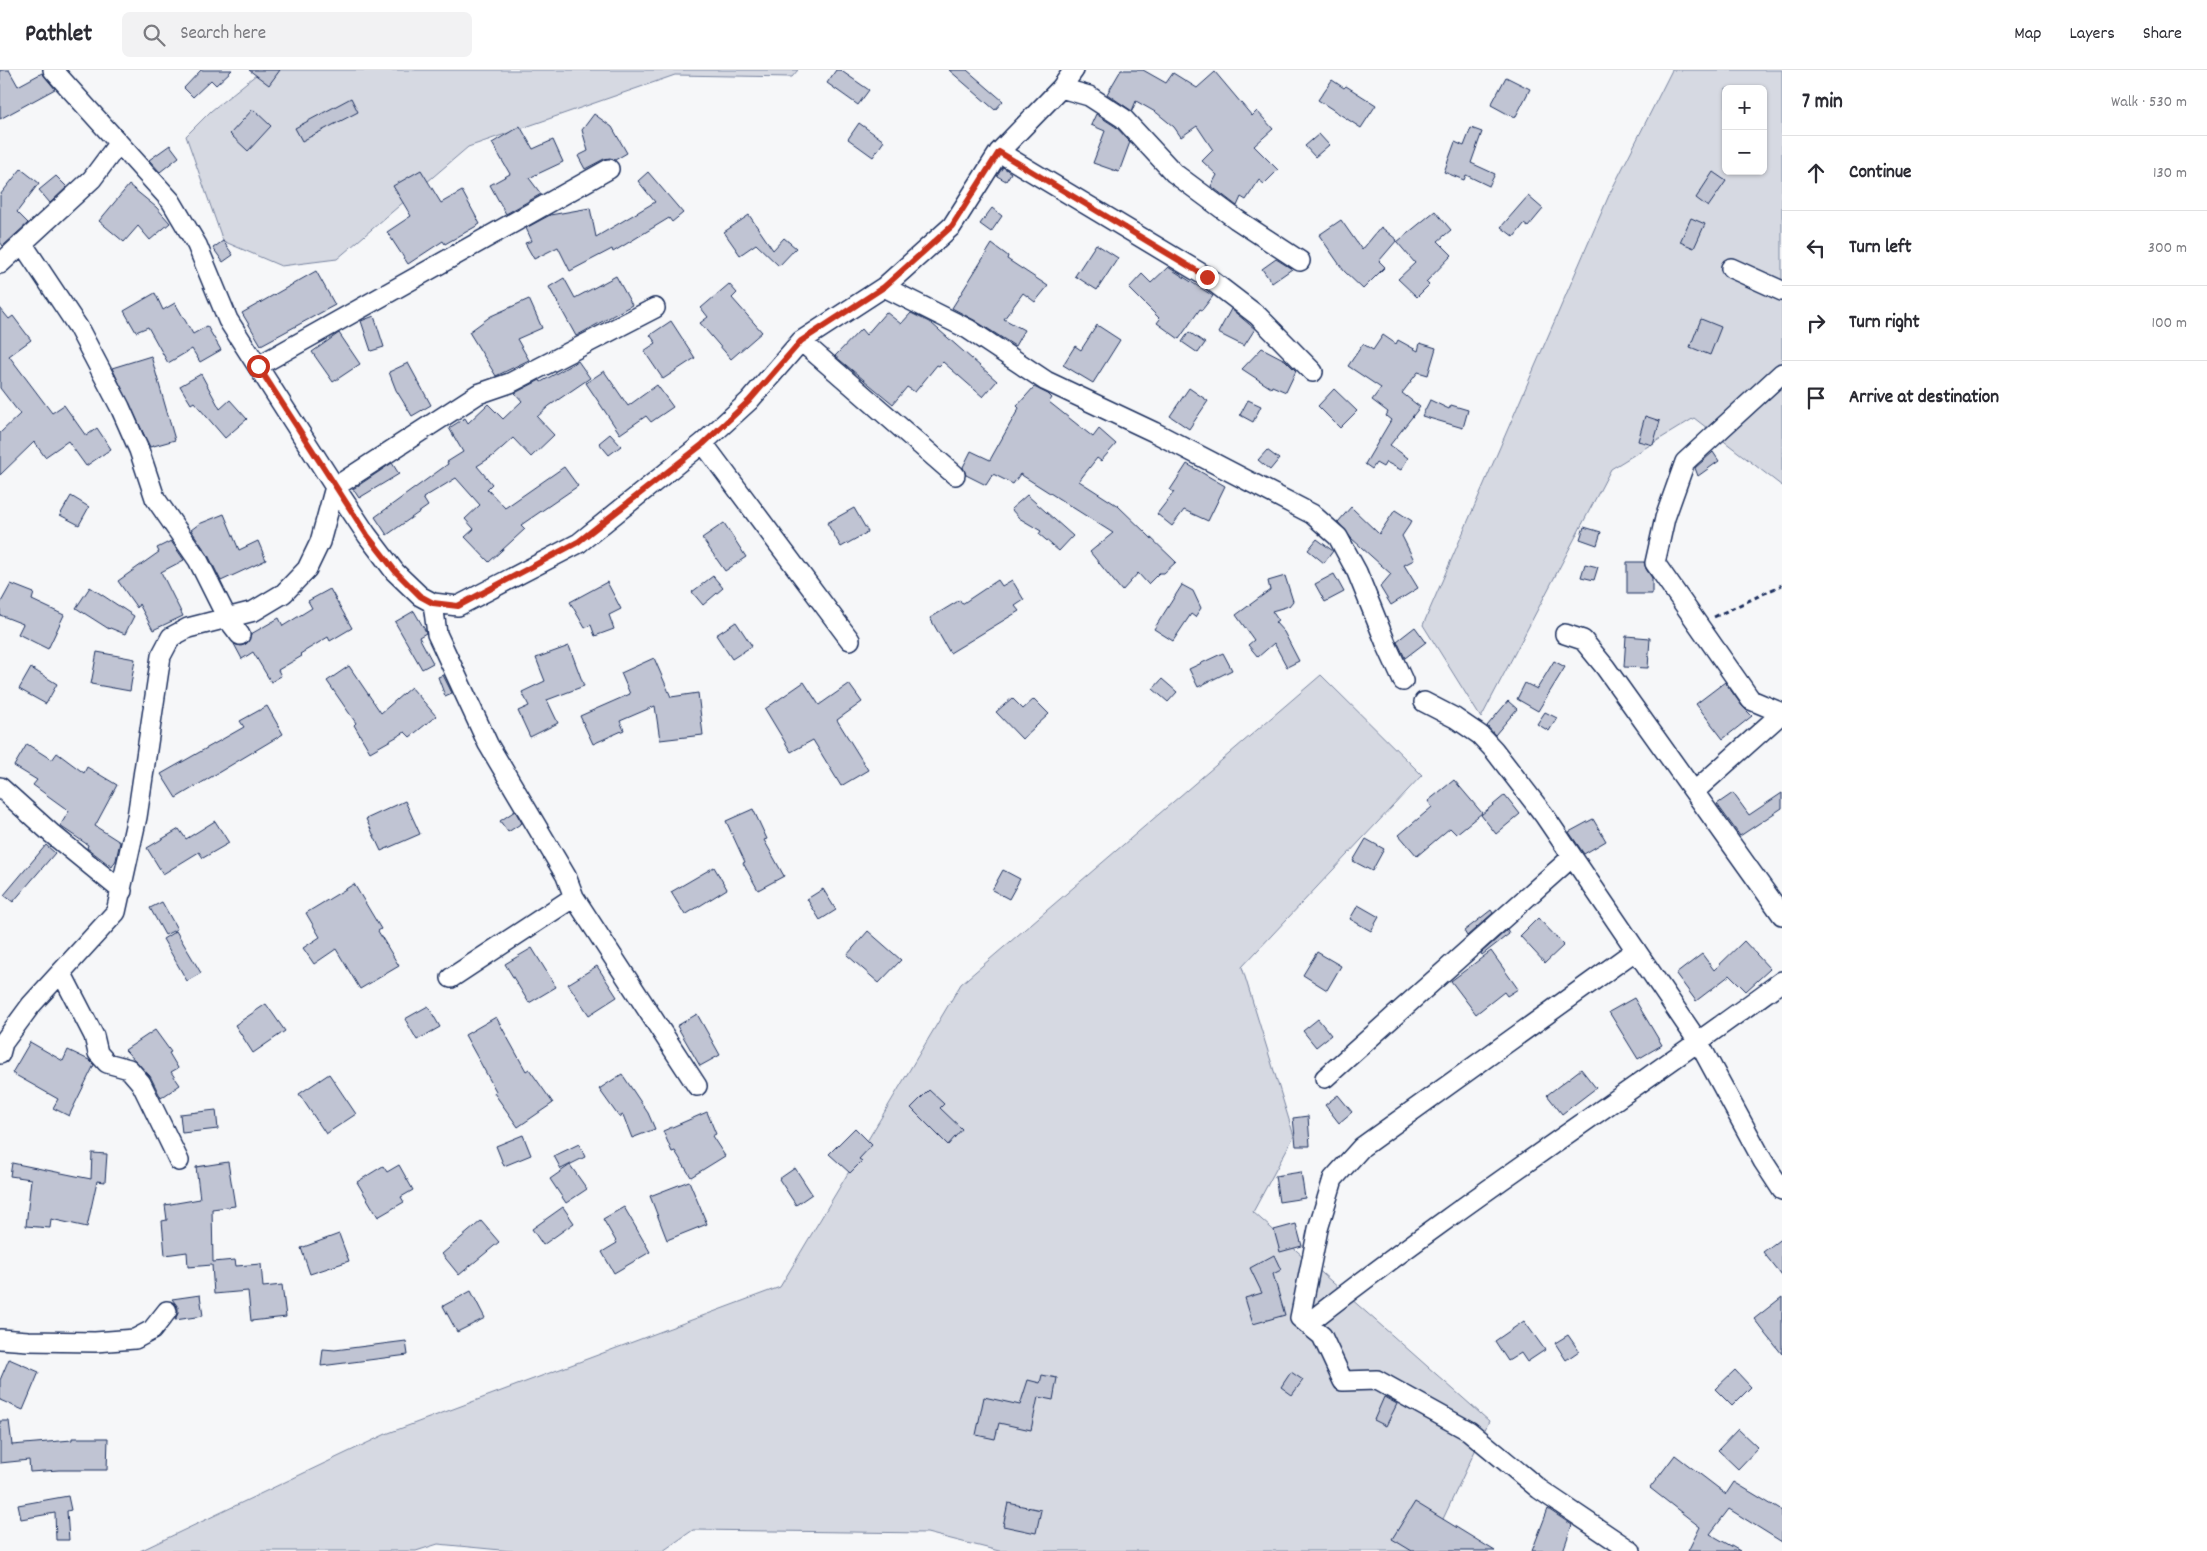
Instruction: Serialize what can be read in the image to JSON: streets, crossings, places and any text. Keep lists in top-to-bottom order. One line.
{"page":{"header":"Pathlet","search":"Search here","nav":["Map","Layers","Share"],"heading":["7 min","Walk · 530 m"],"map_buttons":["+","−"],"list":[["Continue","130 m"],["Turn left","300 m"],["Turn right","100 m"],"Arrive at destination"]}}
